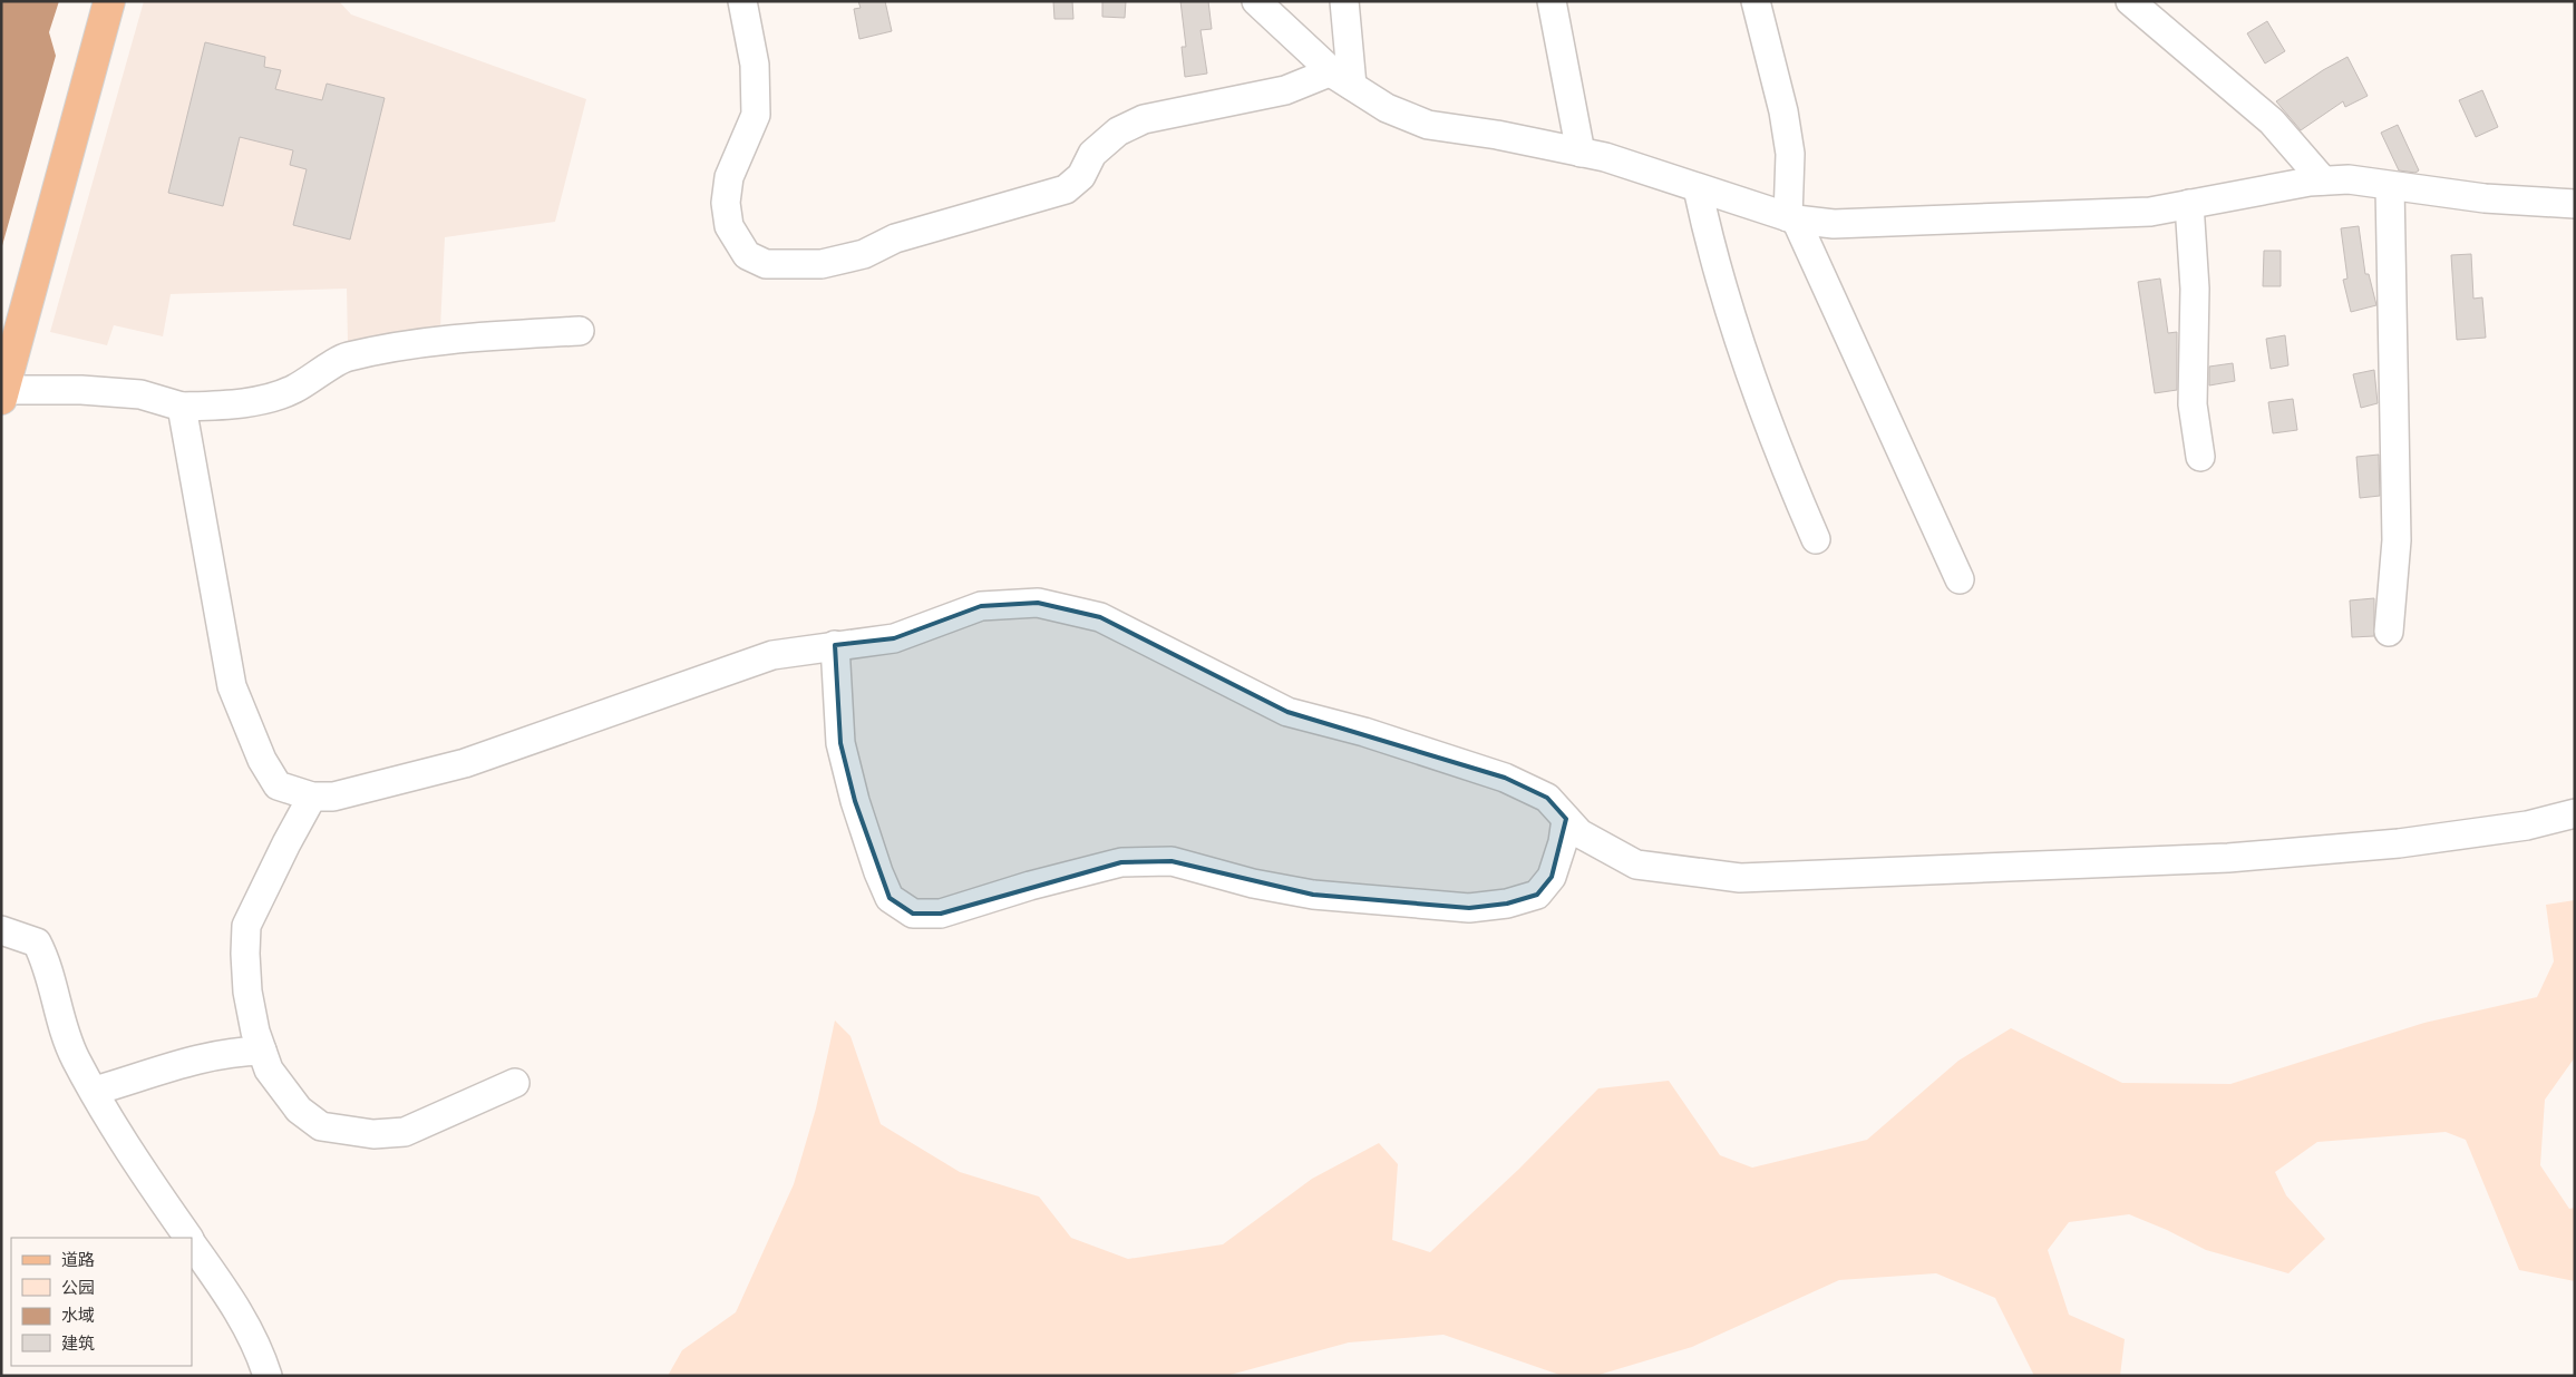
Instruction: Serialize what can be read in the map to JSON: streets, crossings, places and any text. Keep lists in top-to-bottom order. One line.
{"legend":["道路","公园","水域","建筑"]}
